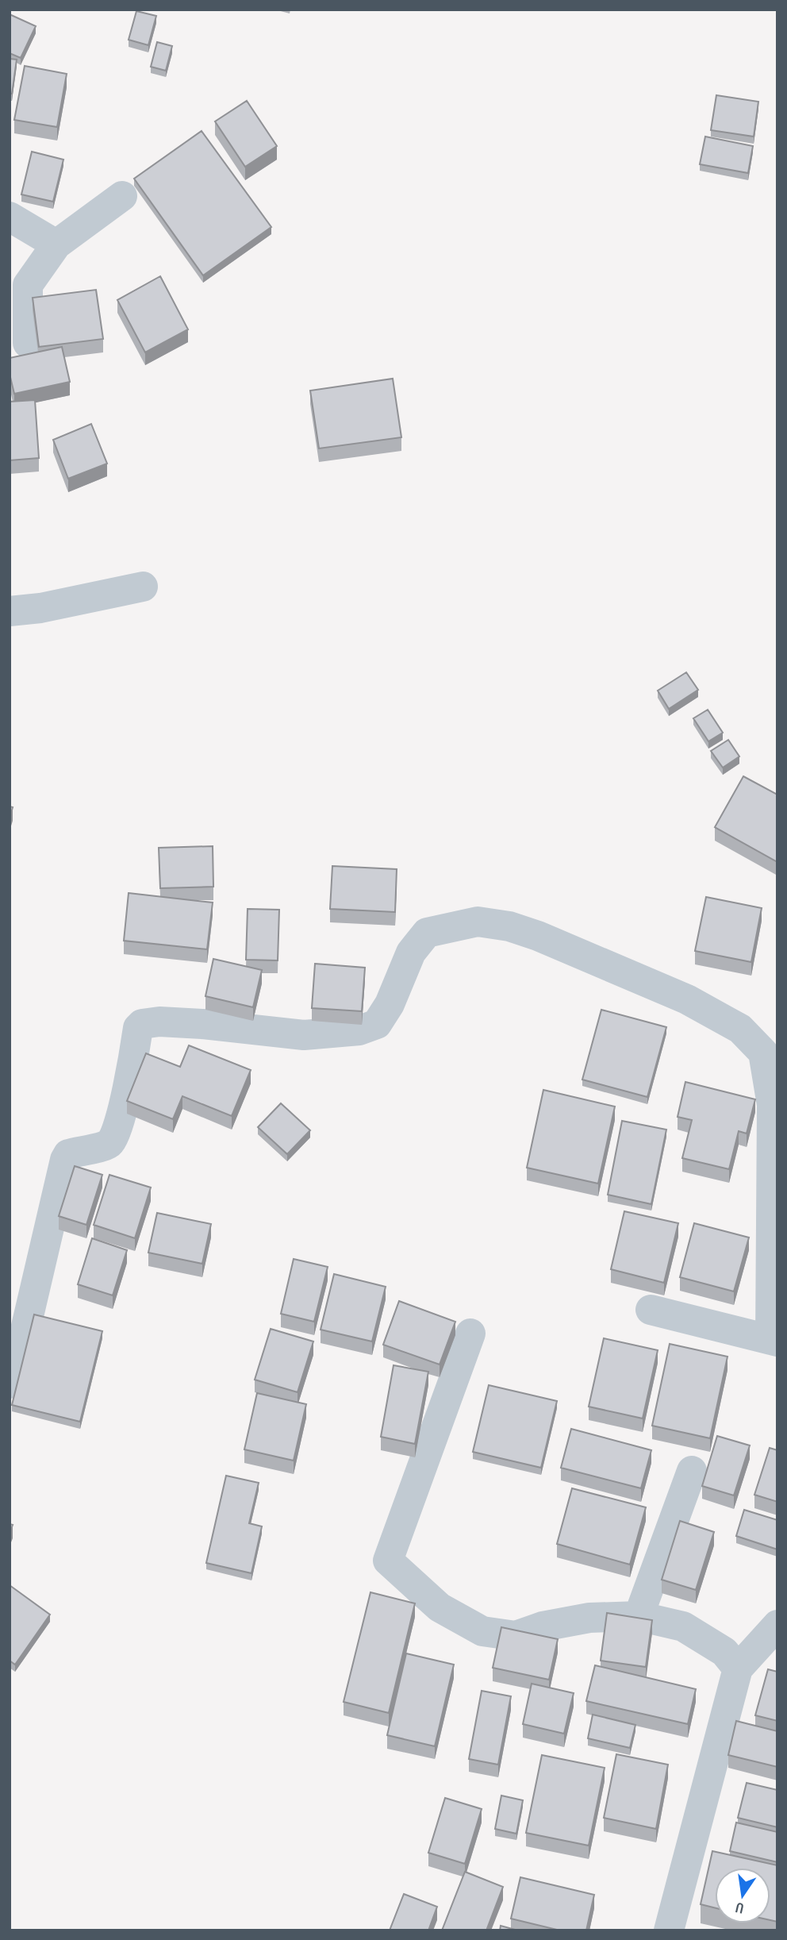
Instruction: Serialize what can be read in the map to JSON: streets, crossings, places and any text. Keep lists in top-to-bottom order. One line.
{"north":"bottom"}
